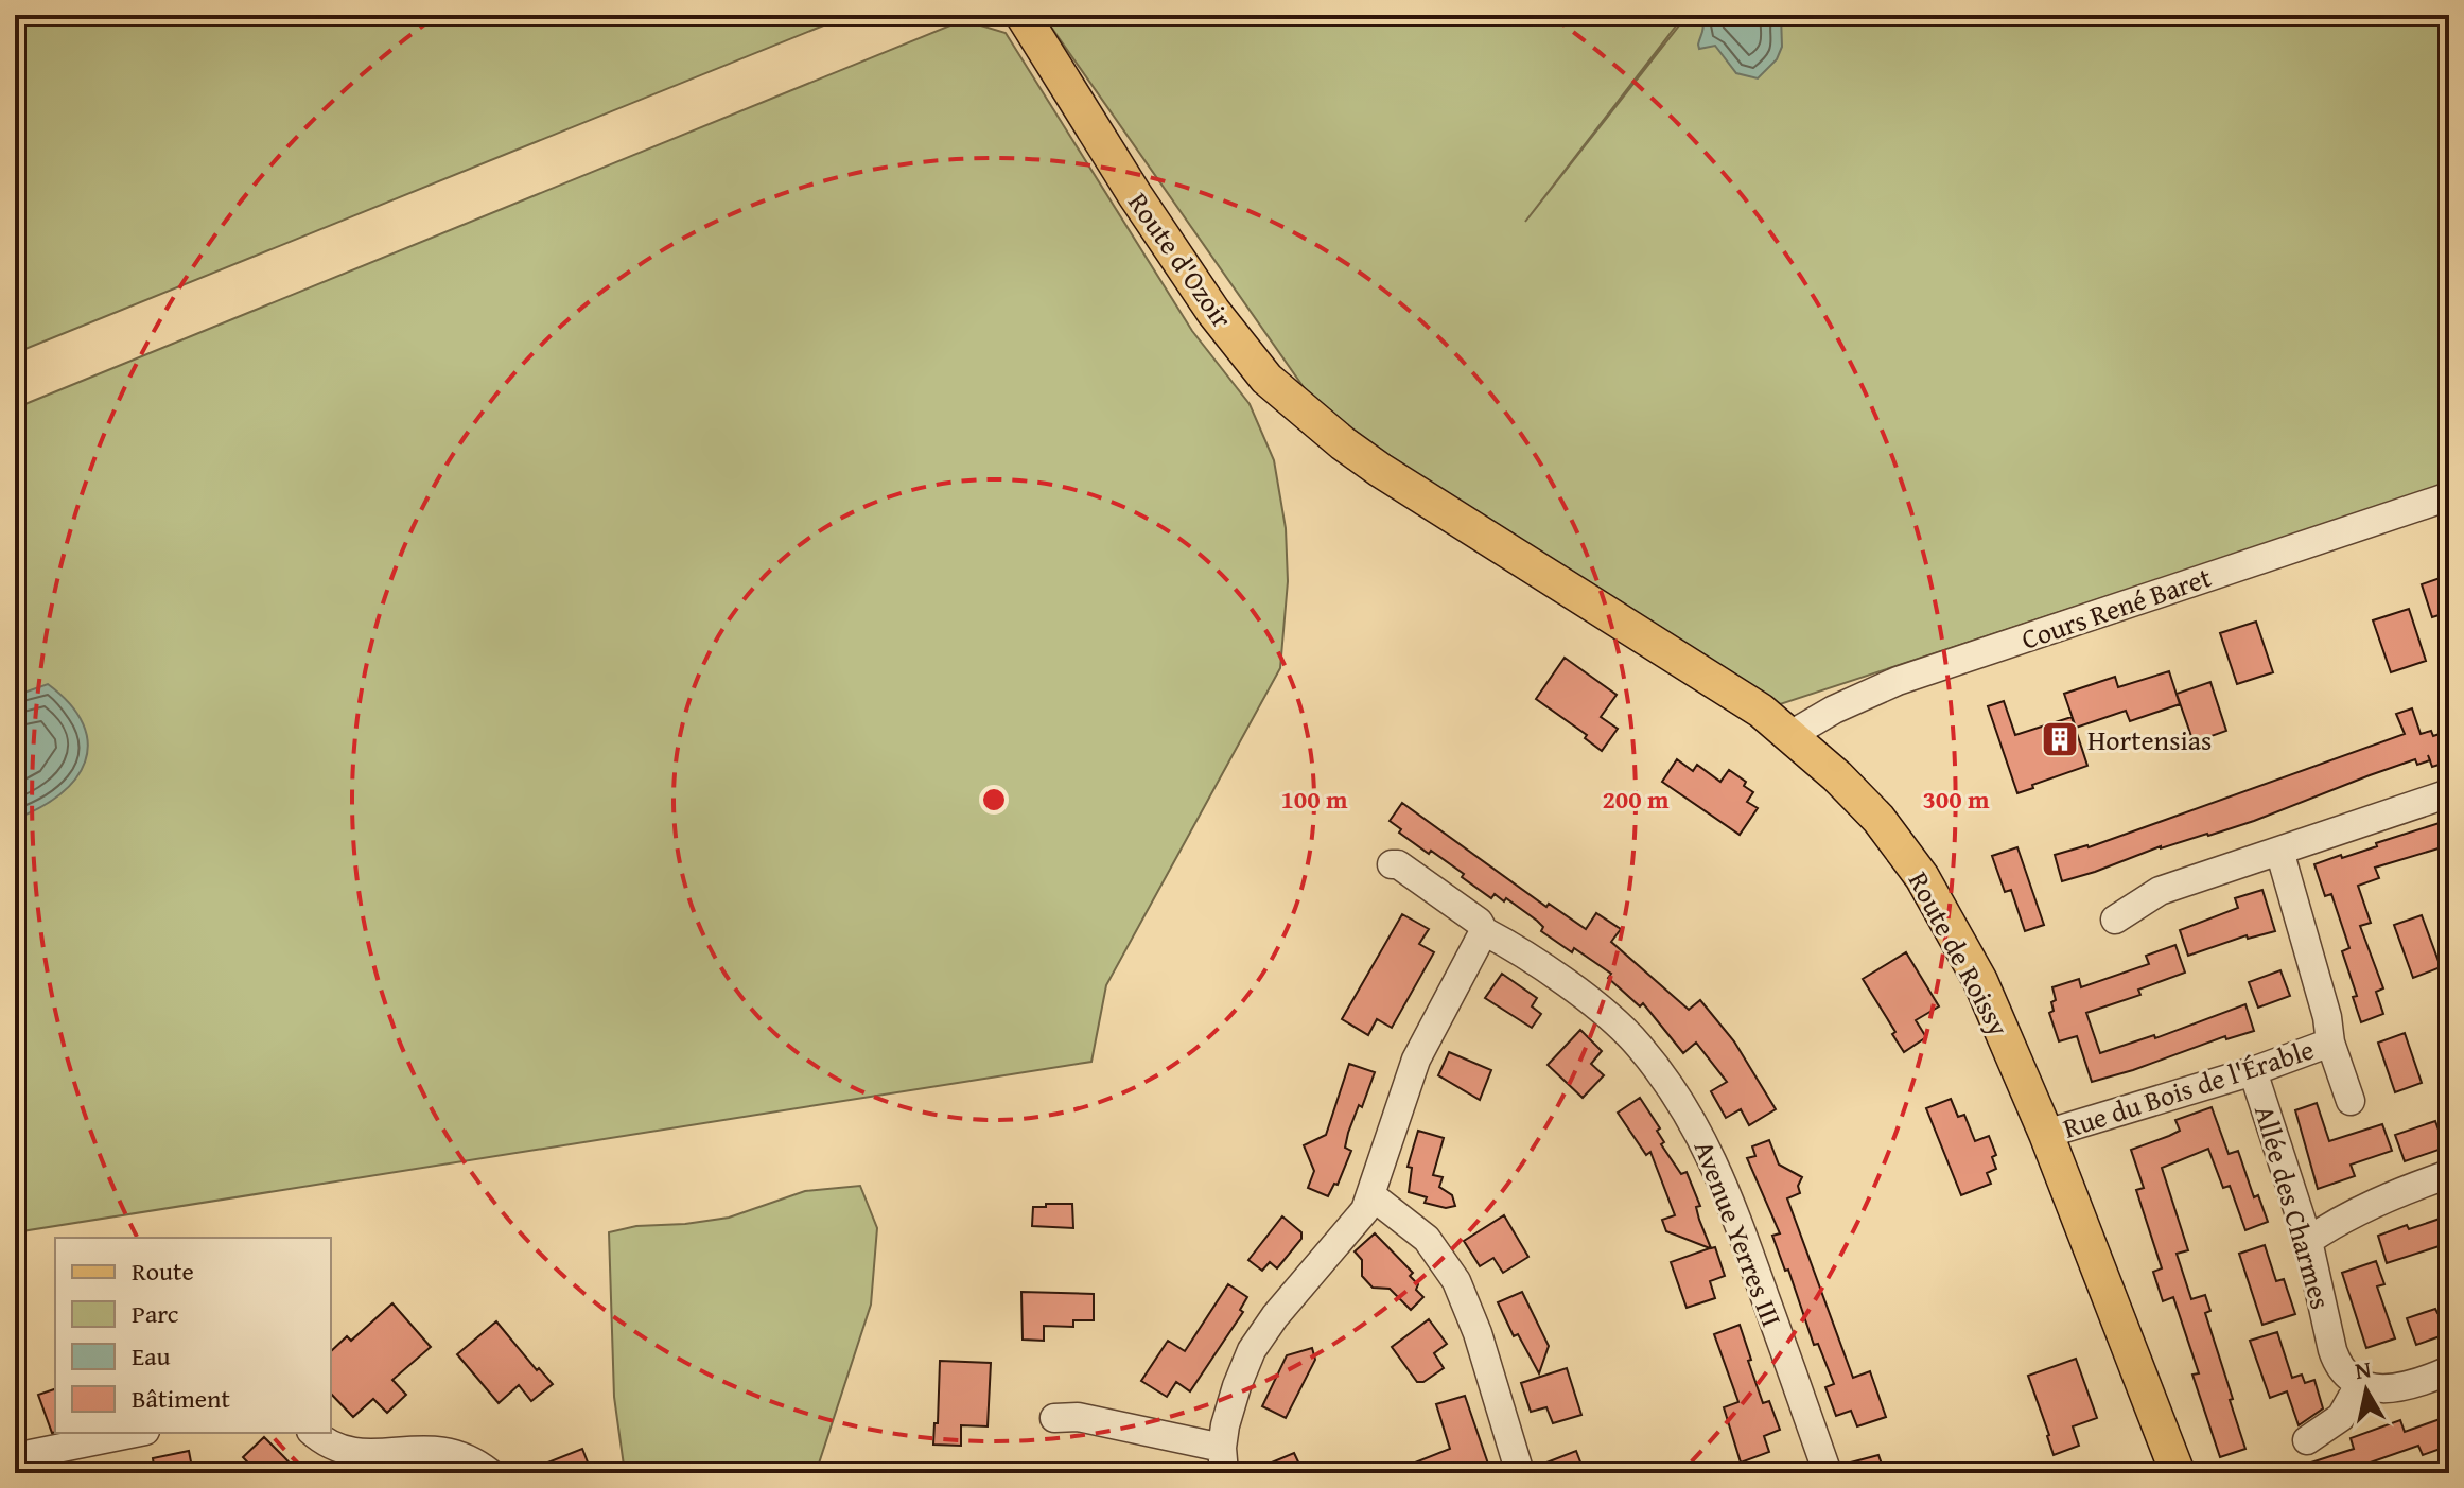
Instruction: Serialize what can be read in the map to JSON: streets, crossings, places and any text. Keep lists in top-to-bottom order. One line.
{"streets":{"main road":["Route d'Ozoir","Route de Roissy"],"street":["Cours René Baret","Rue du Bois de l'Érable","Allée des Charmes","Avenue Yerres III"]},"crossings":[["Route d'Ozoir","Route de Roissy"],["Cours René Baret","Route de Roissy"],["Route de Roissy","Rue du Bois de l'Érable"],["Rue du Bois de l'Érable","Allée des Charmes"]],"places":{"building":["Hortensias"]},"legend":["Route","Parc","Eau","Bâtiment"],"north":"top","rings":["100 m","200 m","300 m"]}
